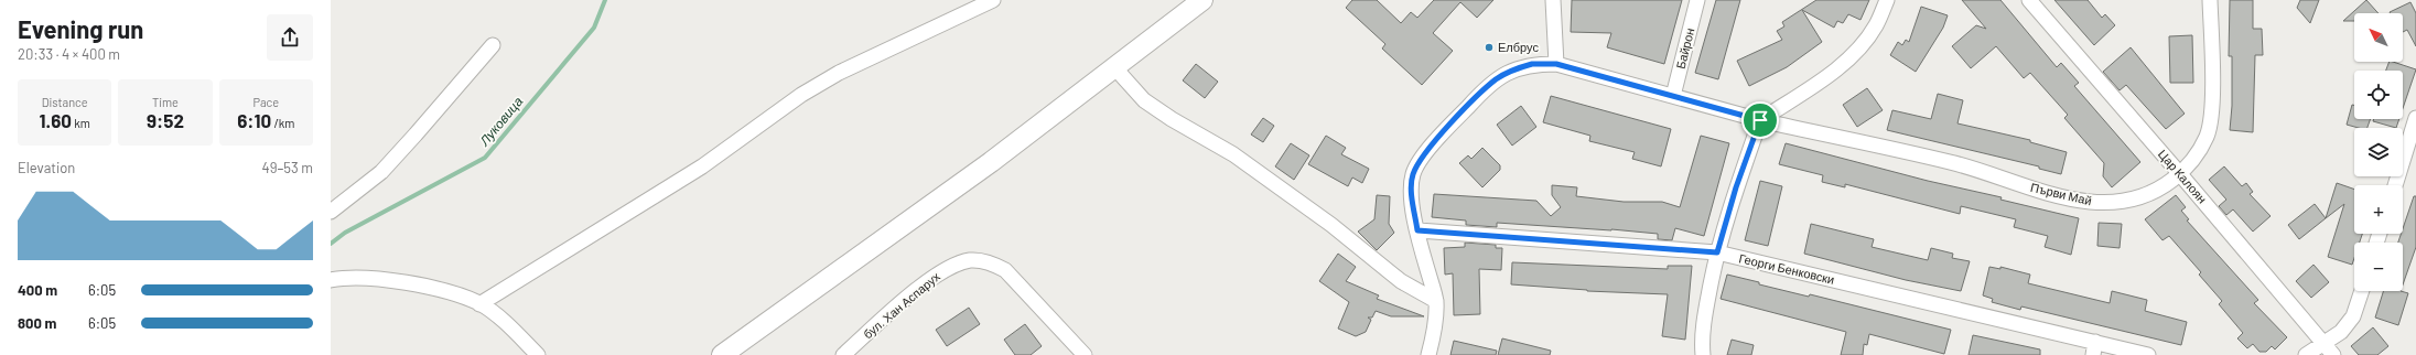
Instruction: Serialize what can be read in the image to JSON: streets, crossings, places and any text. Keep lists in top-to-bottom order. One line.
{"streets":{"street":["Байрон","Цар Калоян","Първи Май","Георги Бенковски","бул. Хан Аспарух"]},"crossings":[["Цар Калоян","Първи Май"]],"water":["Луковица"],"places":["Елбрус"],"north":"top left","page":{"heading":["Evening run","20:33 · 4 × 400 m"],"map_buttons":["+","−"],"stats":[["Distance","1.60 km"],["Time","9:52"],["Pace","6:10 /km"]],"chart":["Elevation","49–53 m"],"list":[{"name":"400 m","note":"6:05"},{"name":"800 m","note":"6:05"}]}}
